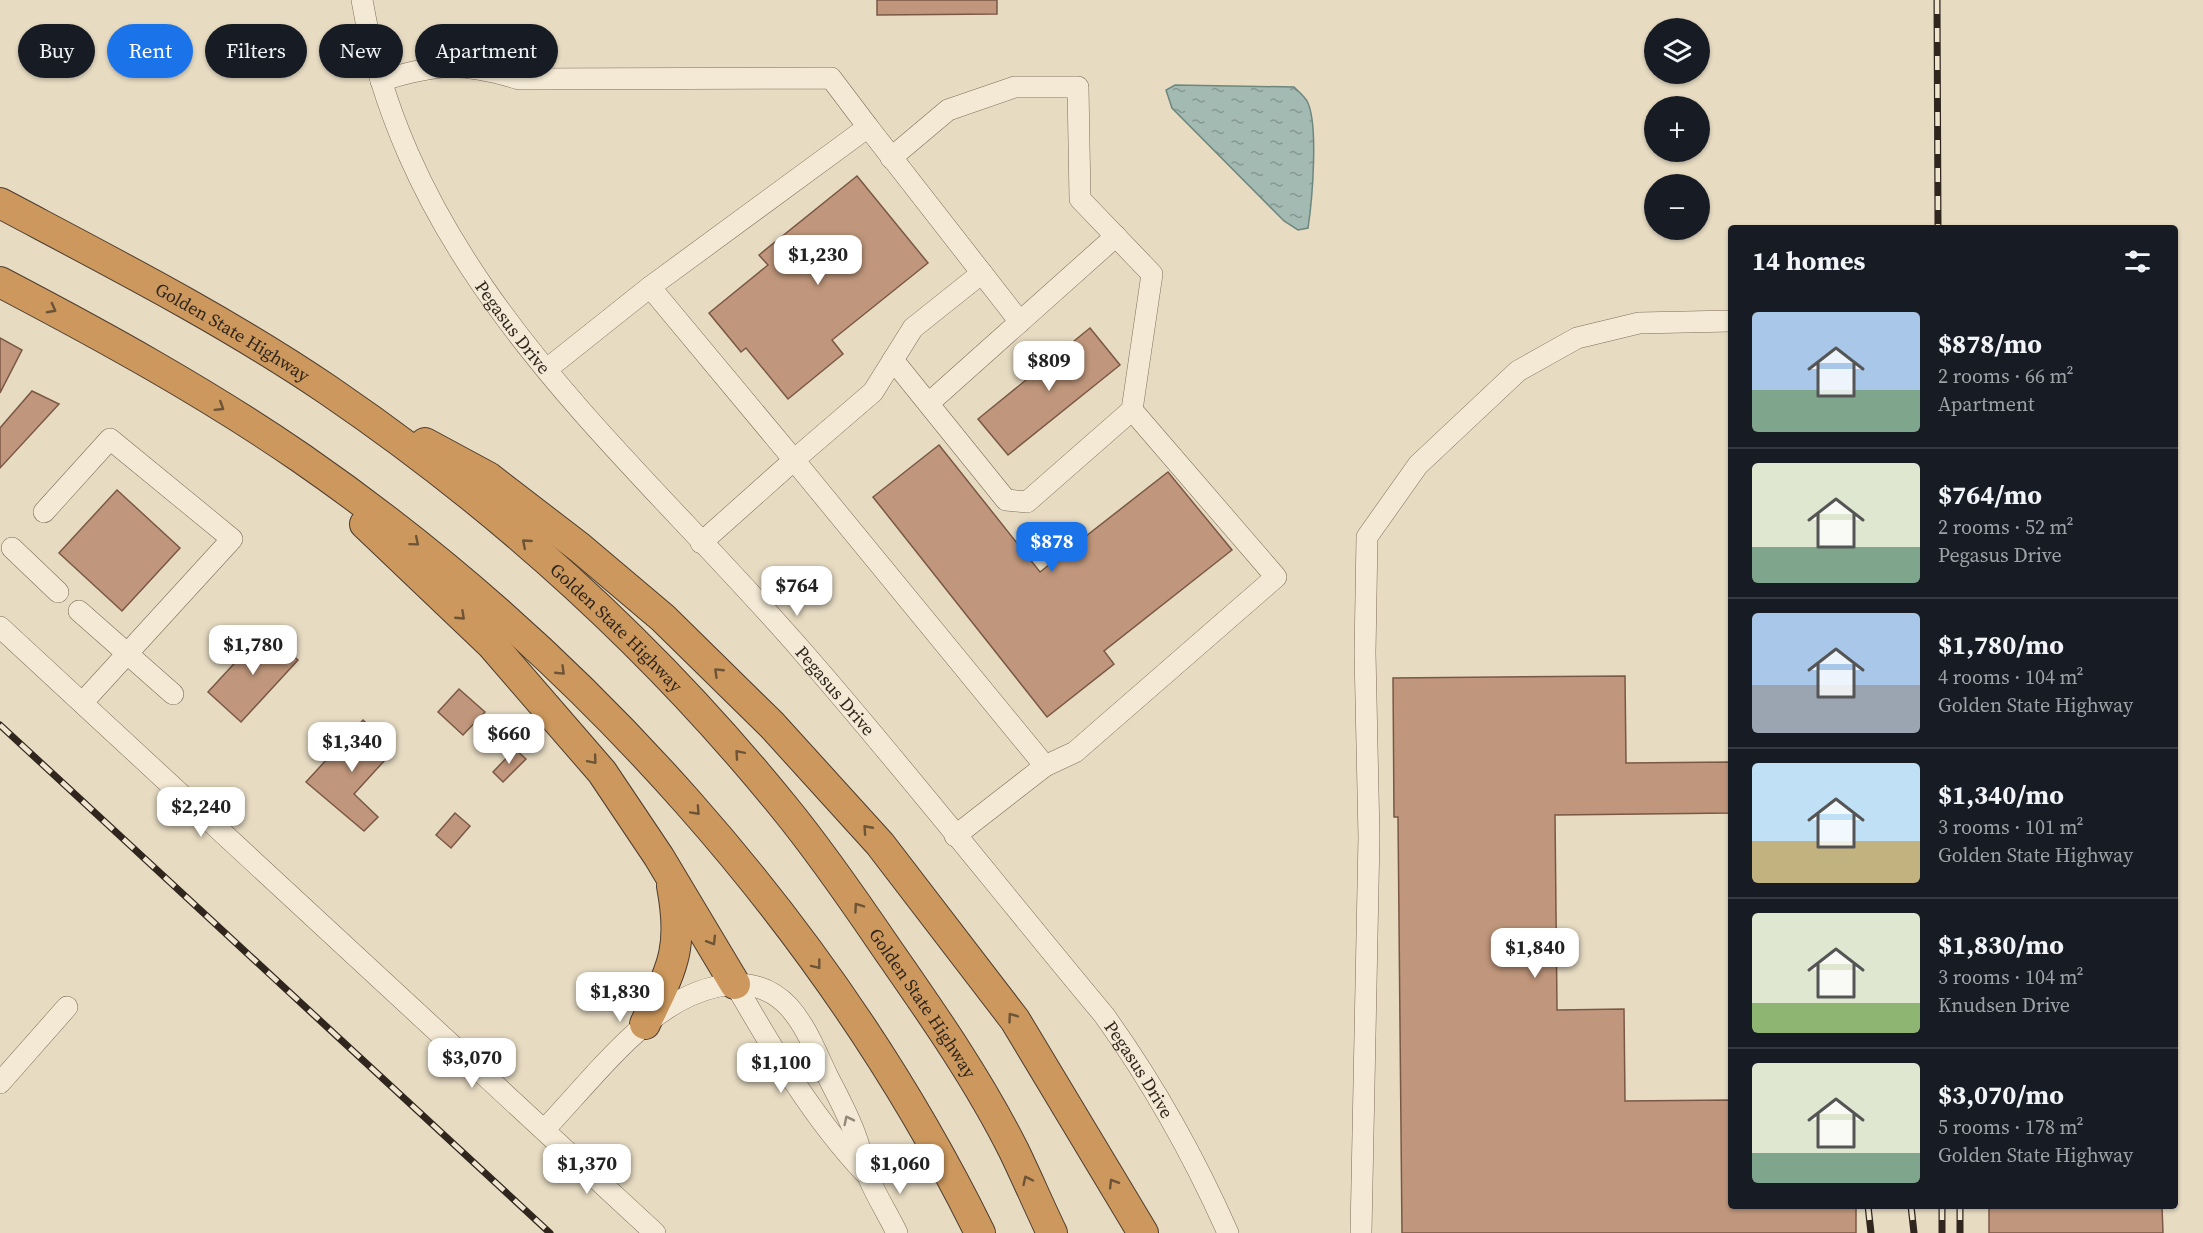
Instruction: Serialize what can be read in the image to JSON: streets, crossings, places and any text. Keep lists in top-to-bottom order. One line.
{"streets":{"highway":["Golden State Highway"],"street":["Pegasus Drive"]},"page":{"map_buttons":["+","−"],"chip":["Buy","Rent","Filters","New","Apartment"],"heading":"14 homes","price":["$1,230","$809","$878","$764","$1,780","$660","$1,340","$2,240","$1,840","$1,830","$3,070","$1,100","$1,370","$1,060"],"list":[{"name":"$878/mo","note":"2 rooms · 66 m² · Apartment"},{"name":"$764/mo","note":"2 rooms · 52 m² · Pegasus Drive"},{"name":"$1,780/mo","note":"4 rooms · 104 m² · Golden State Highway"},{"name":"$1,340/mo","note":"3 rooms · 101 m² · Golden State Highway"},{"name":"$1,830/mo","note":"3 rooms · 104 m² · Knudsen Drive"},{"name":"$3,070/mo","note":"5 rooms · 178 m² · Golden State Highway"}]}}
